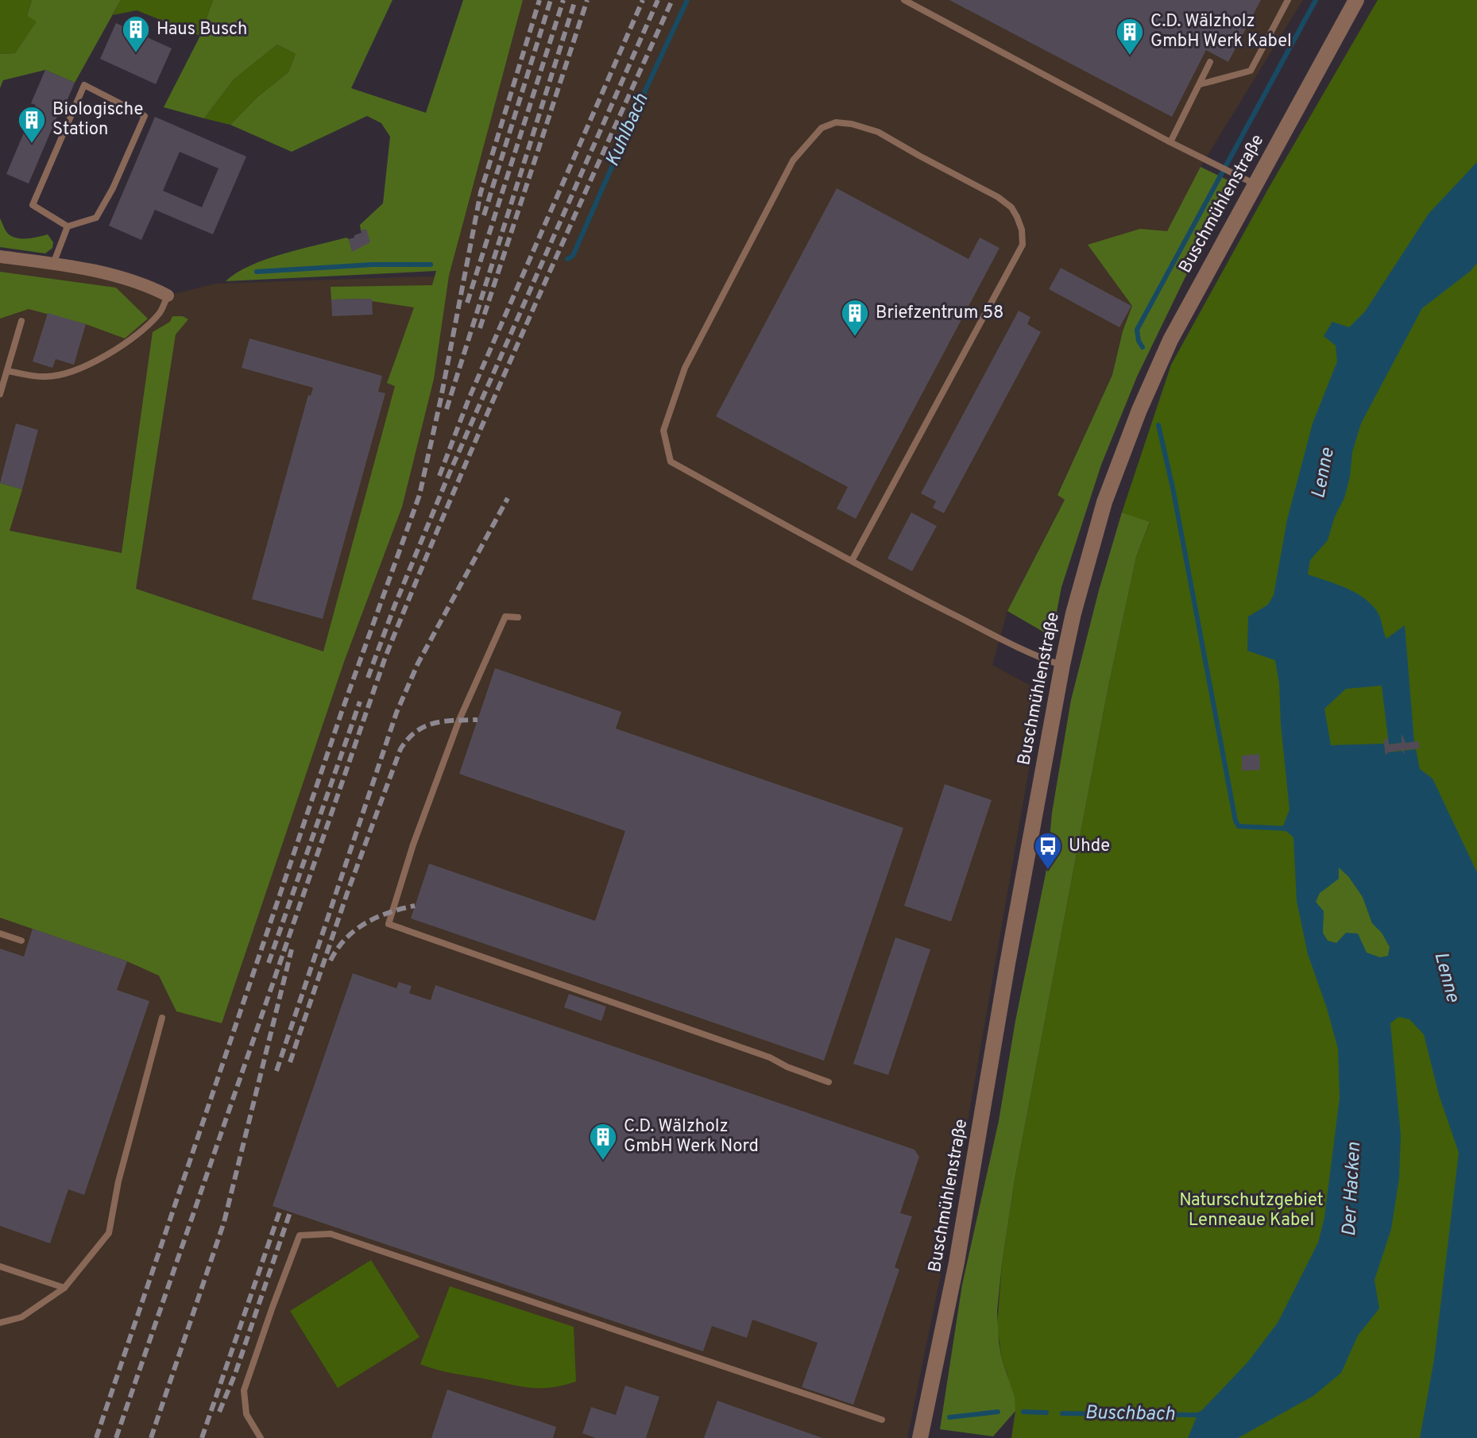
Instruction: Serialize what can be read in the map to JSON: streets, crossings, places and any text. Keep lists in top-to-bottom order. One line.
{"streets":{"street":["Buschmühlenstraße"]},"water":["Kuhlbach","Lenne","Der Hacken","Buschbach"],"parks":["Naturschutzgebiet Lenneaue Kabel"],"places":{"building":["Haus Busch","C.D. Wälzholz GmbH Werk Kabel","Biologische Station","Briefzentrum 58","C.D. Wälzholz GmbH Werk Nord"],"bus stop":["Uhde"]}}
